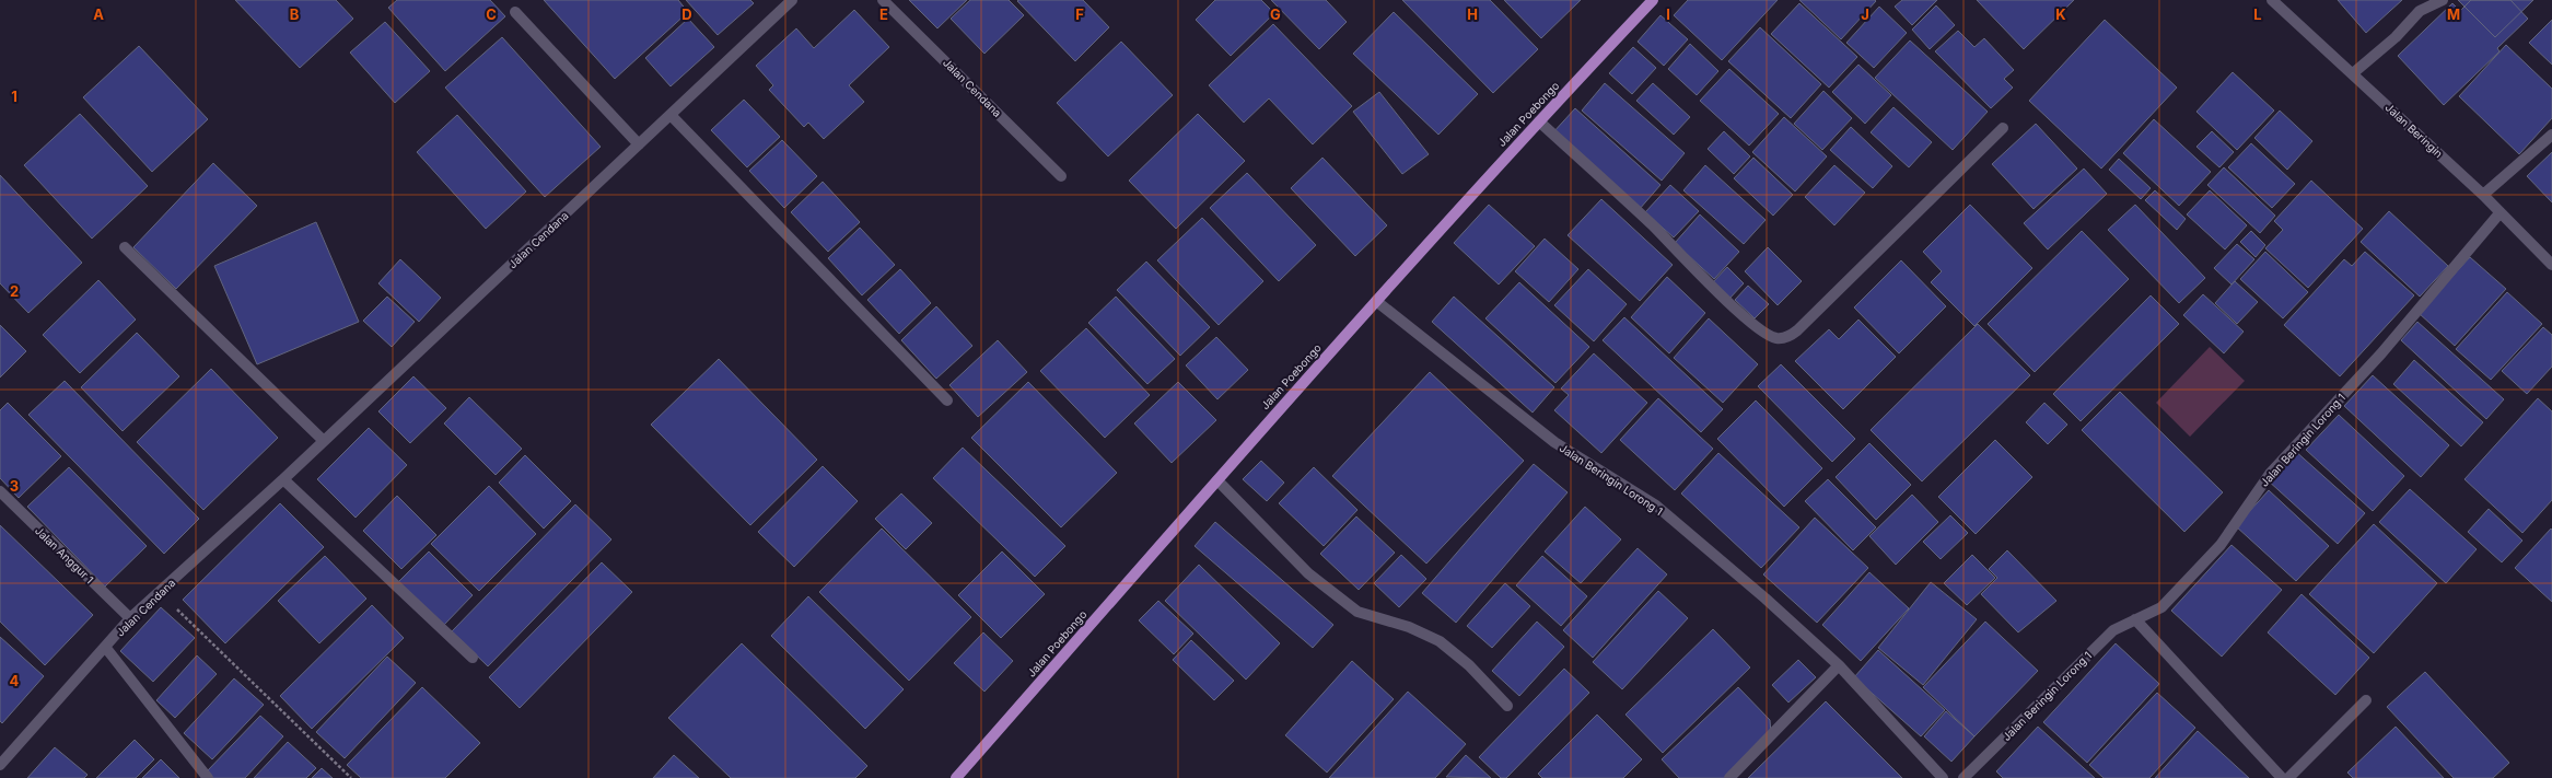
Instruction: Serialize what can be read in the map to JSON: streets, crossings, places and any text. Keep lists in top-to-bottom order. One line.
{"streets":{"main road":["Jalan Poebongo"],"street":["Jalan Cendana","Jalan Beringin","Jalan Beringin Lorong 1","Jalan Anggur 1"]},"crossings":[["Jalan Cendana","Jalan Anggur 1"],["Jalan Poebongo","Jalan Beringin Lorong 1"],["Jalan Beringin","Jalan Beringin Lorong 1"]],"grid":{"columns":["A","B","C","D","E","F","G","H","I","J","K","L","M"],"rows":["1","2","3","4"]}}
